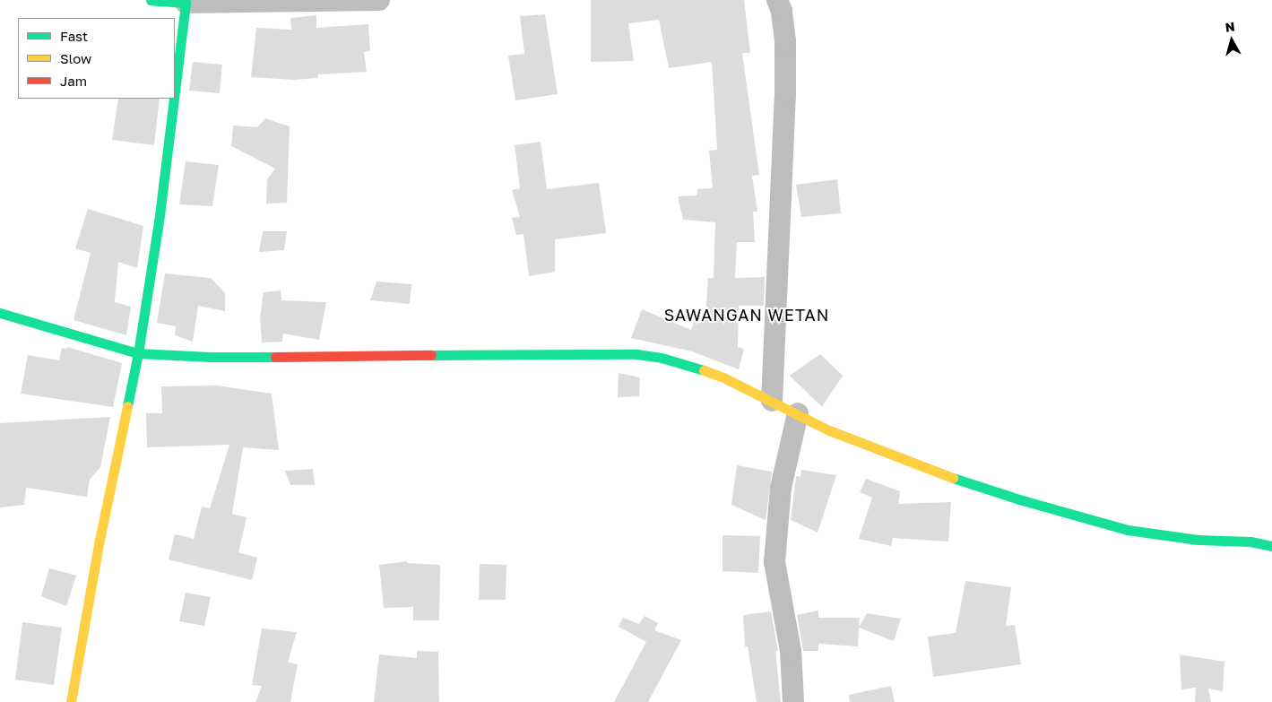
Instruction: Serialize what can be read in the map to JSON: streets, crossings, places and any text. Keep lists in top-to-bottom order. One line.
{"districts":["SAWANGAN WETAN"],"legend":["Fast","Slow","Jam"],"north":"top"}
